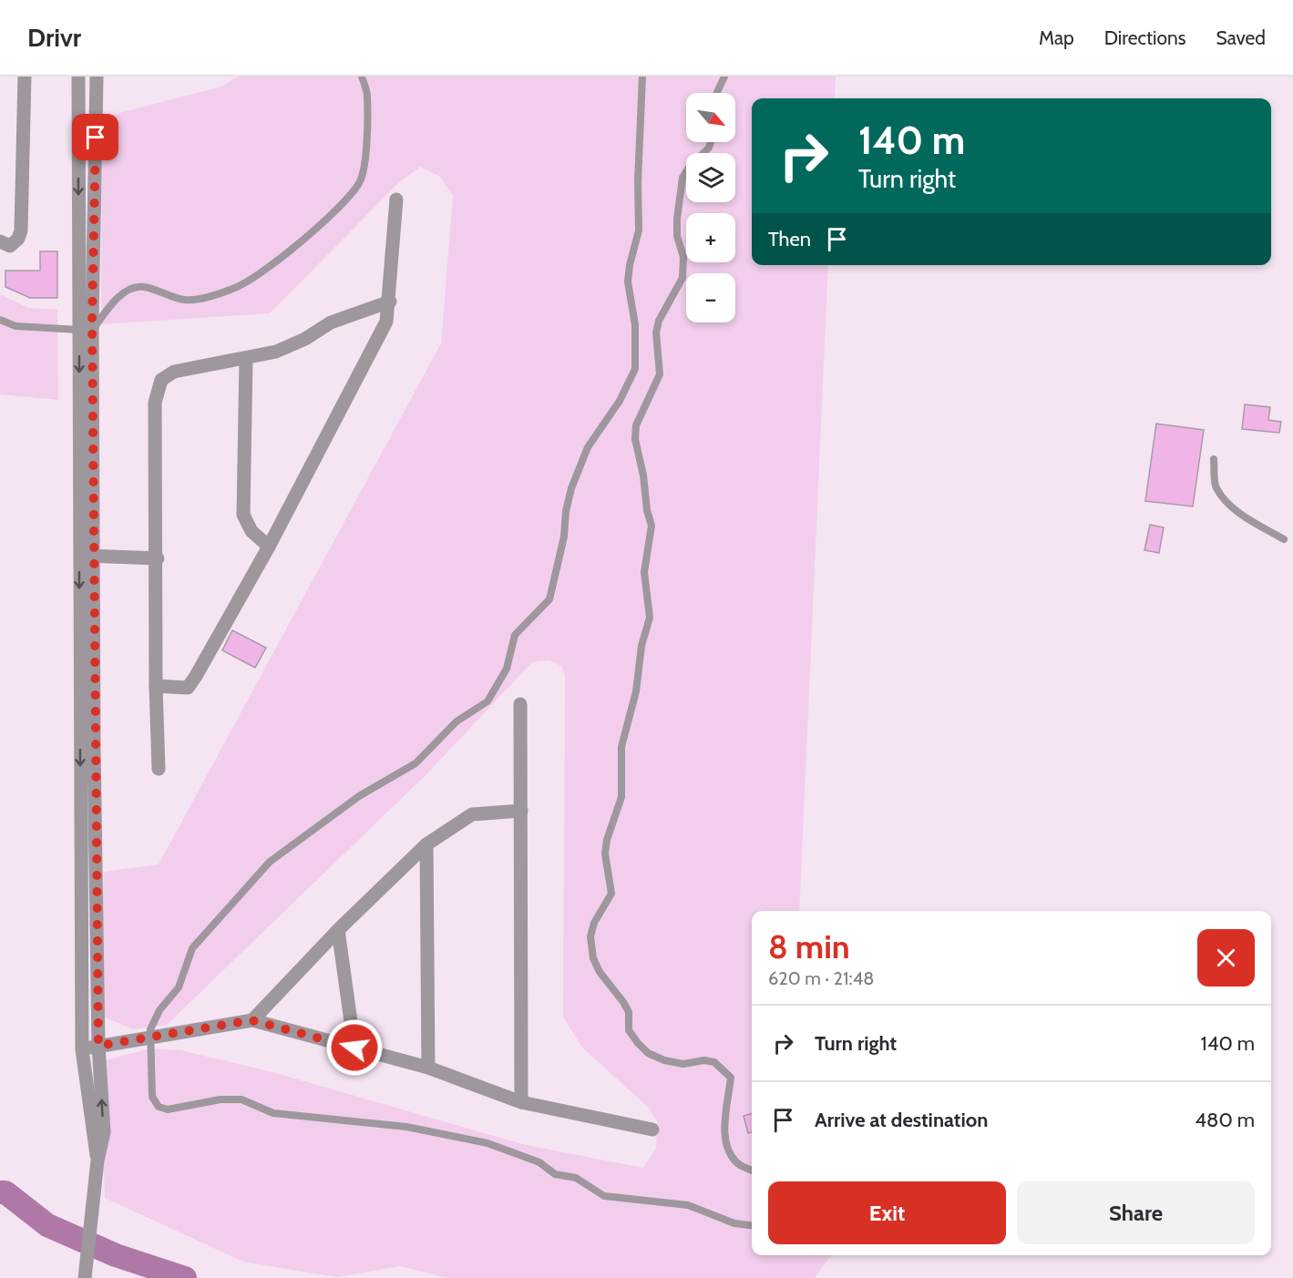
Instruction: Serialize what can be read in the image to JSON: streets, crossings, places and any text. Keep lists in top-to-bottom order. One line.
{"north":"bottom right","page":{"header":"Drivr","nav":["Map","Directions","Saved"],"map_buttons":["+","−"],"turn":["140 m","Turn right"],"then":"Then","heading":["8 min","620 m · 21:48"],"list":[{"name":"Turn right","value":"140 m"},{"name":"Arrive at destination","value":"480 m"}],"buttons":["Exit","Share"]}}
